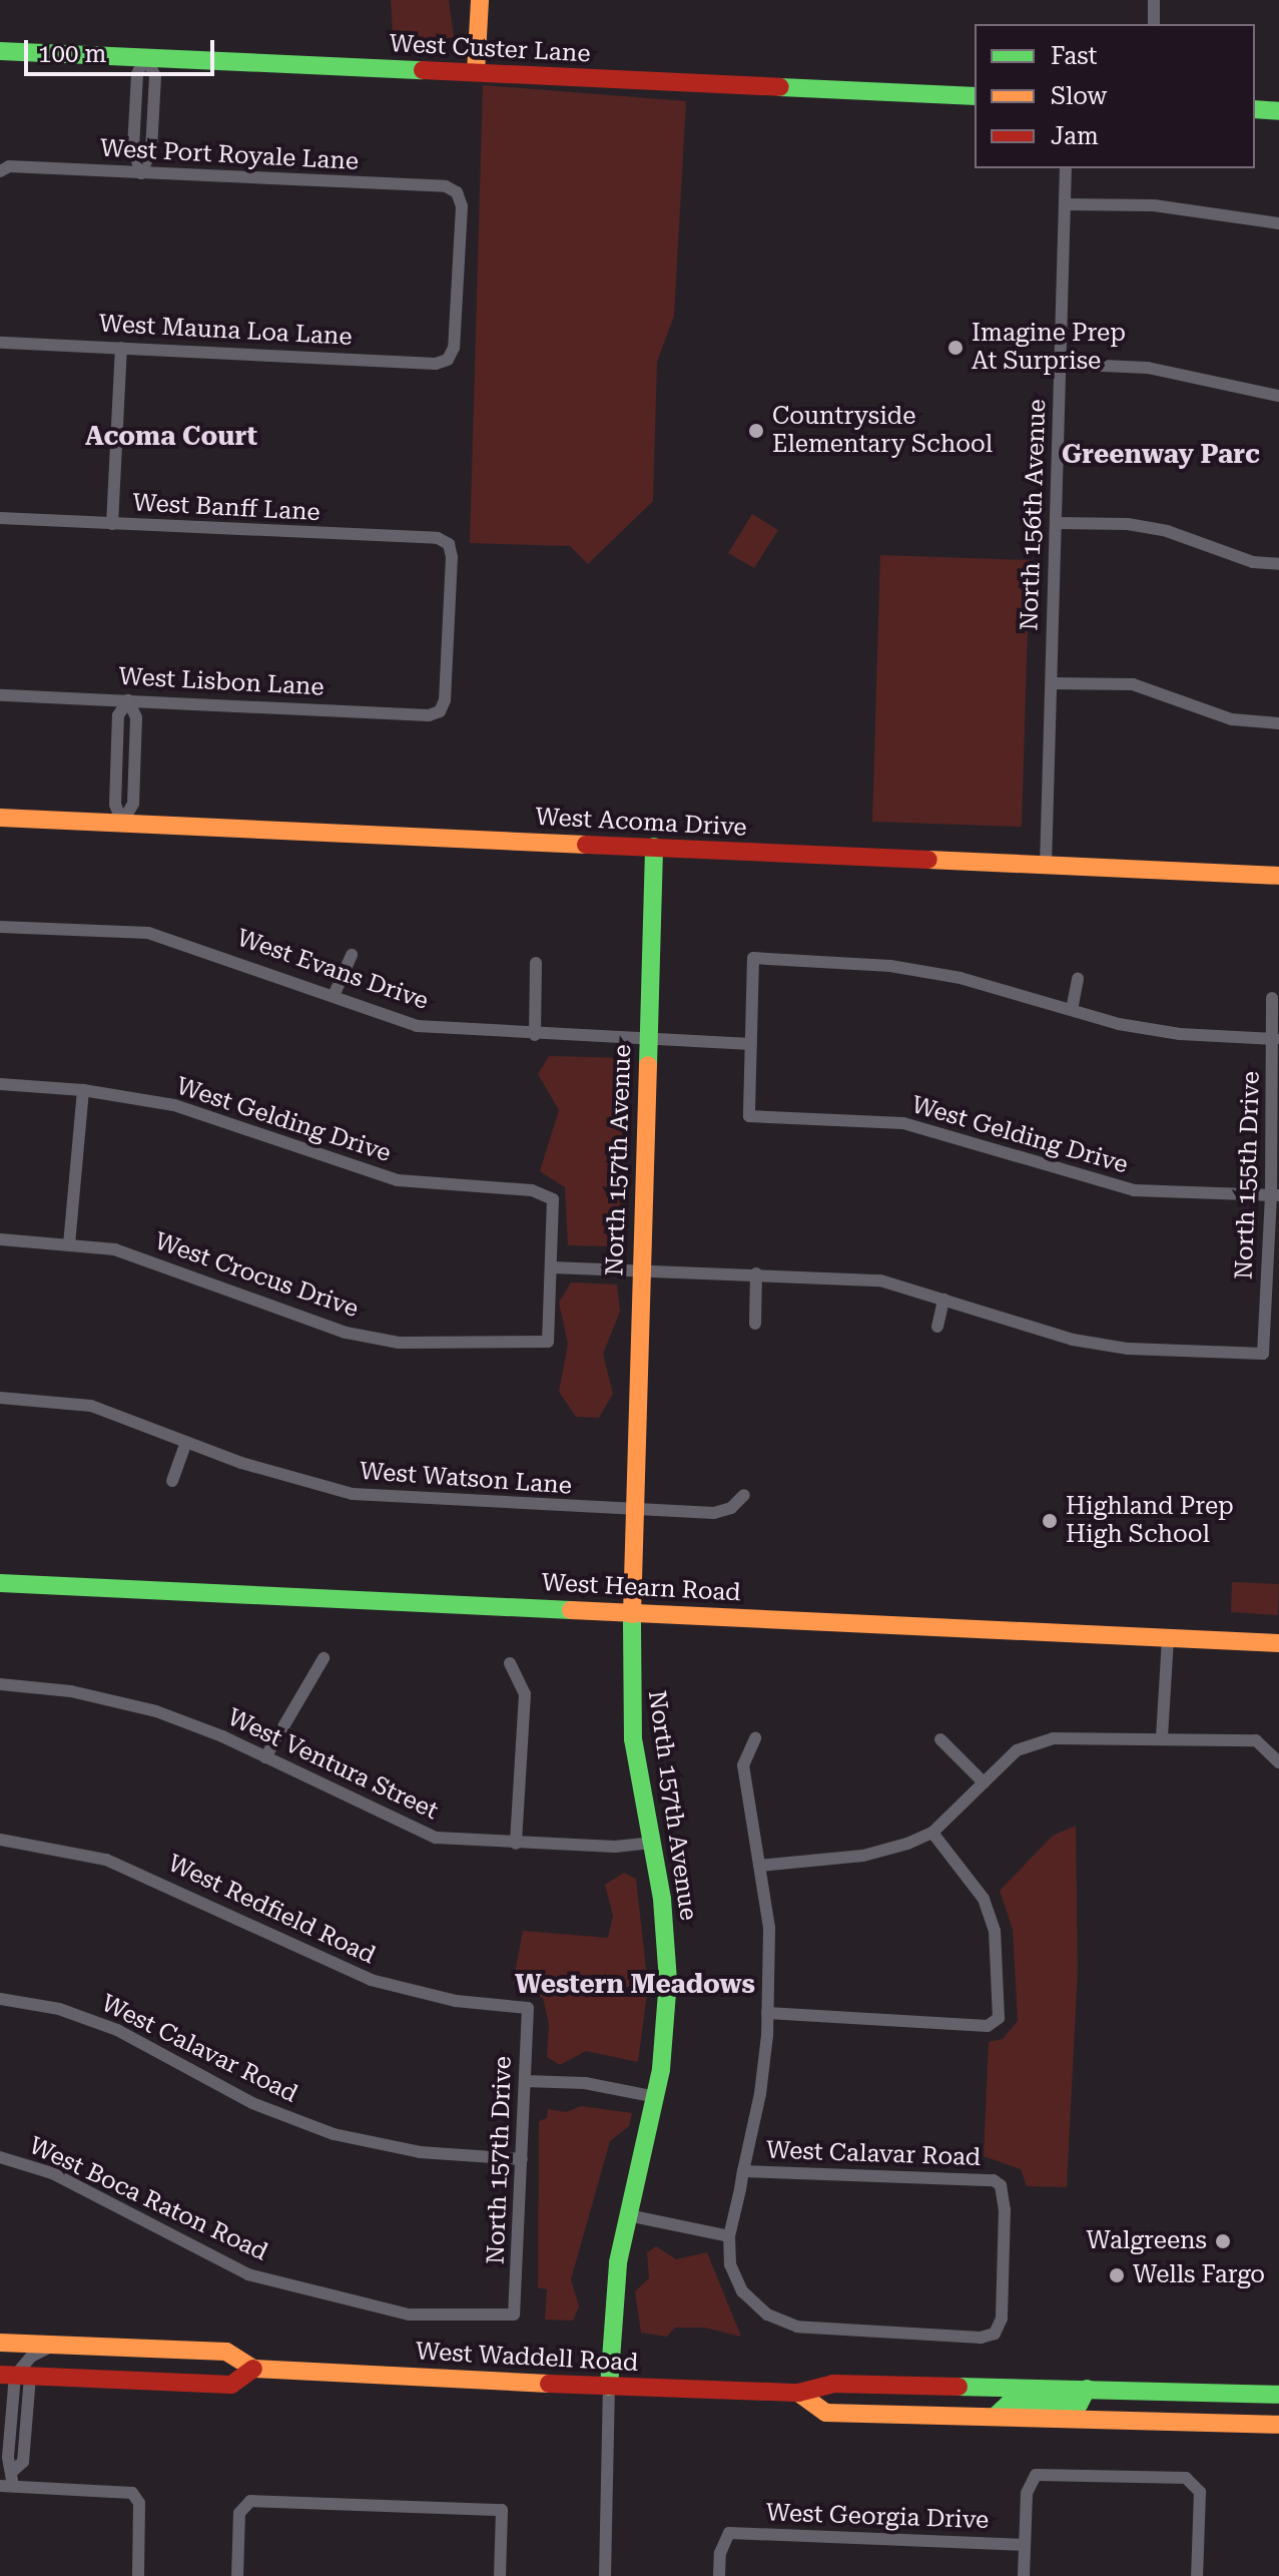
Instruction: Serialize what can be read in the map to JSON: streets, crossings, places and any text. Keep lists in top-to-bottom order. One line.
{"streets":{"street":["West Custer Lane","West Port Royale Lane","West Mauna Loa Lane","West Banff Lane","North 156th Avenue","West Lisbon Lane","West Acoma Drive","West Evans Drive","West Gelding Drive","North 157th Avenue","North 155th Drive","West Crocus Drive","West Watson Lane","West Hearn Road","West Ventura Street","West Redfield Road","West Calavar Road","North 157th Drive","West Boca Raton Road","West Waddell Road","West Georgia Drive"]},"crossings":[["West Port Royale Lane","West Mauna Loa Lane"],["West Banff Lane","West Lisbon Lane"],["North 156th Avenue","West Acoma Drive"],["West Acoma Drive","North 157th Avenue"],["West Evans Drive","West Gelding Drive"],["West Evans Drive","North 157th Avenue"],["West Gelding Drive","North 155th Drive"],["West Gelding Drive","West Crocus Drive"],["North 157th Avenue","West Watson Lane"],["North 157th Avenue","West Hearn Road"],["North 157th Avenue","West Ventura Street"],["North 157th Avenue","West Waddell Road"],["West Redfield Road","North 157th Drive"],["West Calavar Road","North 157th Drive"],["North 157th Drive","West Boca Raton Road"]],"districts":["Acoma Court","Greenway Parc","Western Meadows"],"places":["Imagine Prep At Surprise","Countryside Elementary School","Highland Prep High School","Walgreens","Wells Fargo"],"legend":["Fast","Slow","Jam"],"scale_bar":"100 m"}
